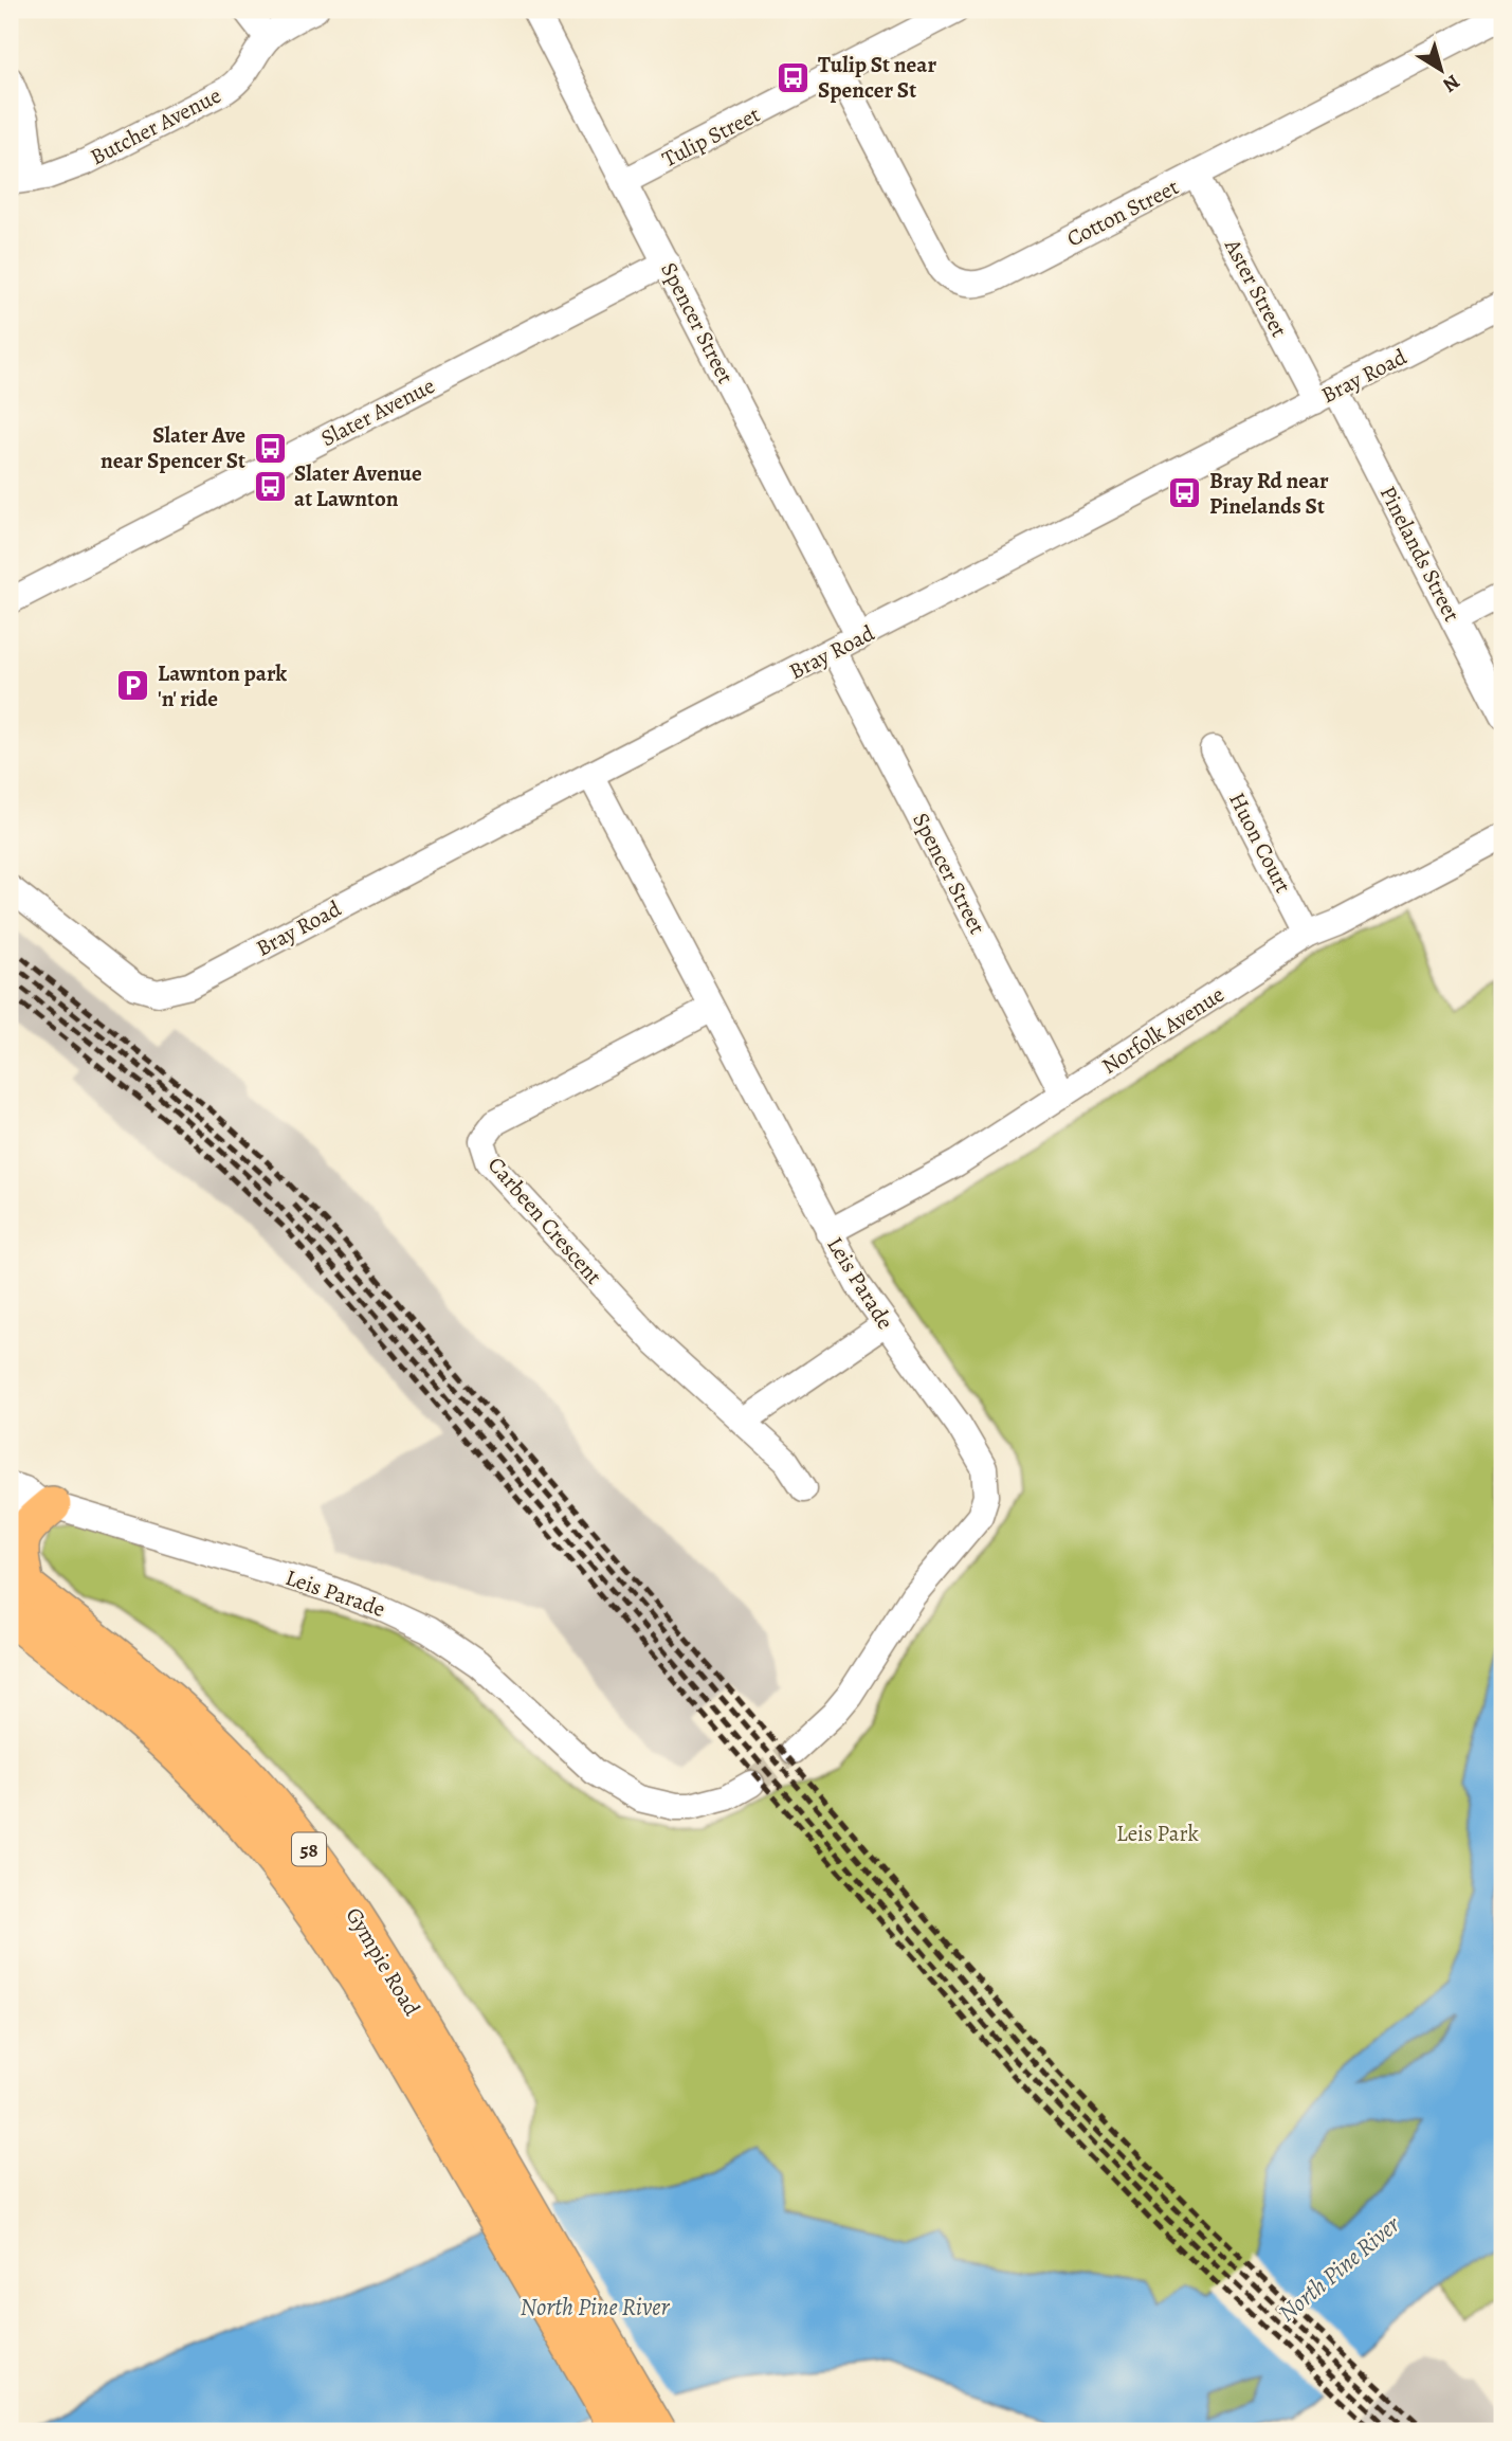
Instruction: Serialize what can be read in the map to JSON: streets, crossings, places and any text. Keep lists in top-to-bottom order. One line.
{"streets":{"highway":["58","Gympie Road"],"street":["Butcher Avenue","Tulip Street","Cotton Street","Aster Street","Spencer Street","Bray Road","Slater Avenue","Pinelands Street","Huon Court","Norfolk Avenue","Carbeen Crescent","Leis Parade"]},"crossings":[["Tulip Street","Cotton Street"],["Tulip Street","Spencer Street"],["Cotton Street","Aster Street"],["Aster Street","Bray Road"],["Aster Street","Pinelands Street"],["Spencer Street","Bray Road"],["Spencer Street","Slater Avenue"],["Spencer Street","Norfolk Avenue"],["Bray Road","Pinelands Street"],["Bray Road","Leis Parade"],["Huon Court","Norfolk Avenue"],["Norfolk Avenue","Leis Parade"],["Carbeen Crescent","Leis Parade"]],"water":["North Pine River"],"parks":["Leis Park"],"places":{"bus stop":["Tulip St near Spencer St","Slater Ave near Spencer St","Slater Avenue at Lawnton","Bray Rd near Pinelands St"],"parking":["Lawnton park 'n' ride"]},"north":"bottom right"}
